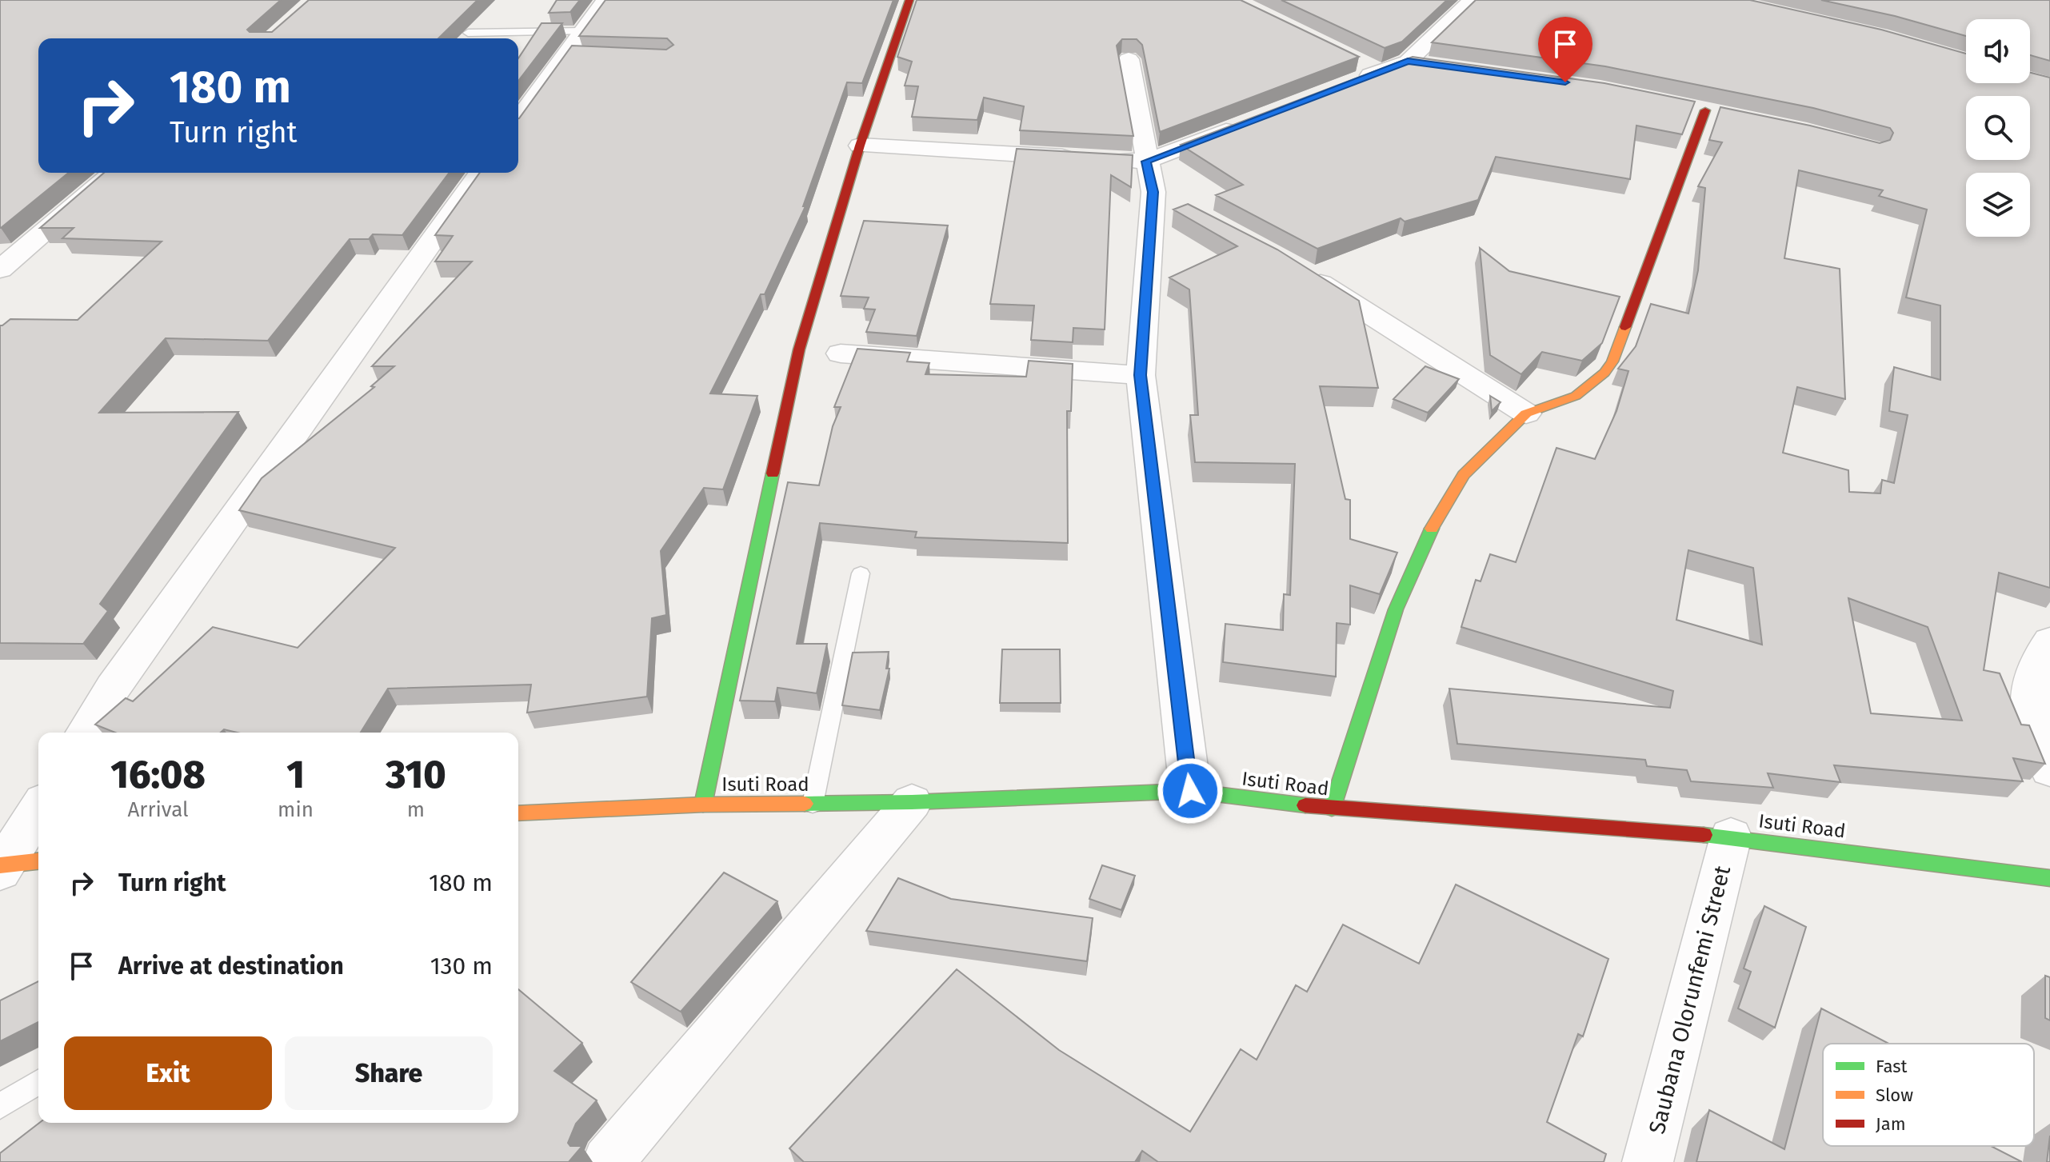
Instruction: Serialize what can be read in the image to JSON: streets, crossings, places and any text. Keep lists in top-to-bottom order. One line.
{"streets":{"street":["Isuti Road","Saubana Olorunfemi Street"]},"crossings":[["Isuti Road","Saubana Olorunfemi Street"]],"legend":["Fast","Slow","Jam"],"page":{"turn":["180 m","Turn right"],"eta":["16:08","Arrival","1","min","310","m"],"list":[{"name":"Turn right","value":"180 m"},{"name":"Arrive at destination","value":"130 m"}],"buttons":["Exit","Share"]}}
